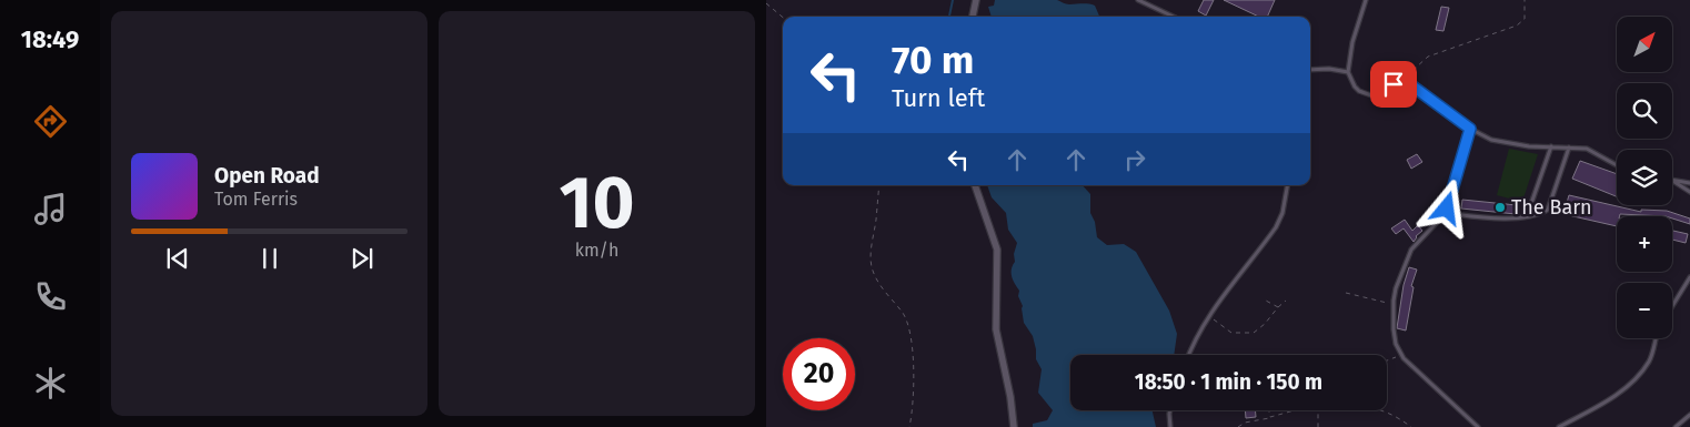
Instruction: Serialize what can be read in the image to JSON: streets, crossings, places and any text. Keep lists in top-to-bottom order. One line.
{"places":["The Barn"],"north":"top right","page":{"tabs":"18:49","tile":["10","km/h"],"map_buttons":["+","−"],"turn":["70 m","Turn left"],"song":["Open Road","Tom Ferris"],"limit":"20","trip":"18:50 · 1 min · 150 m"}}
